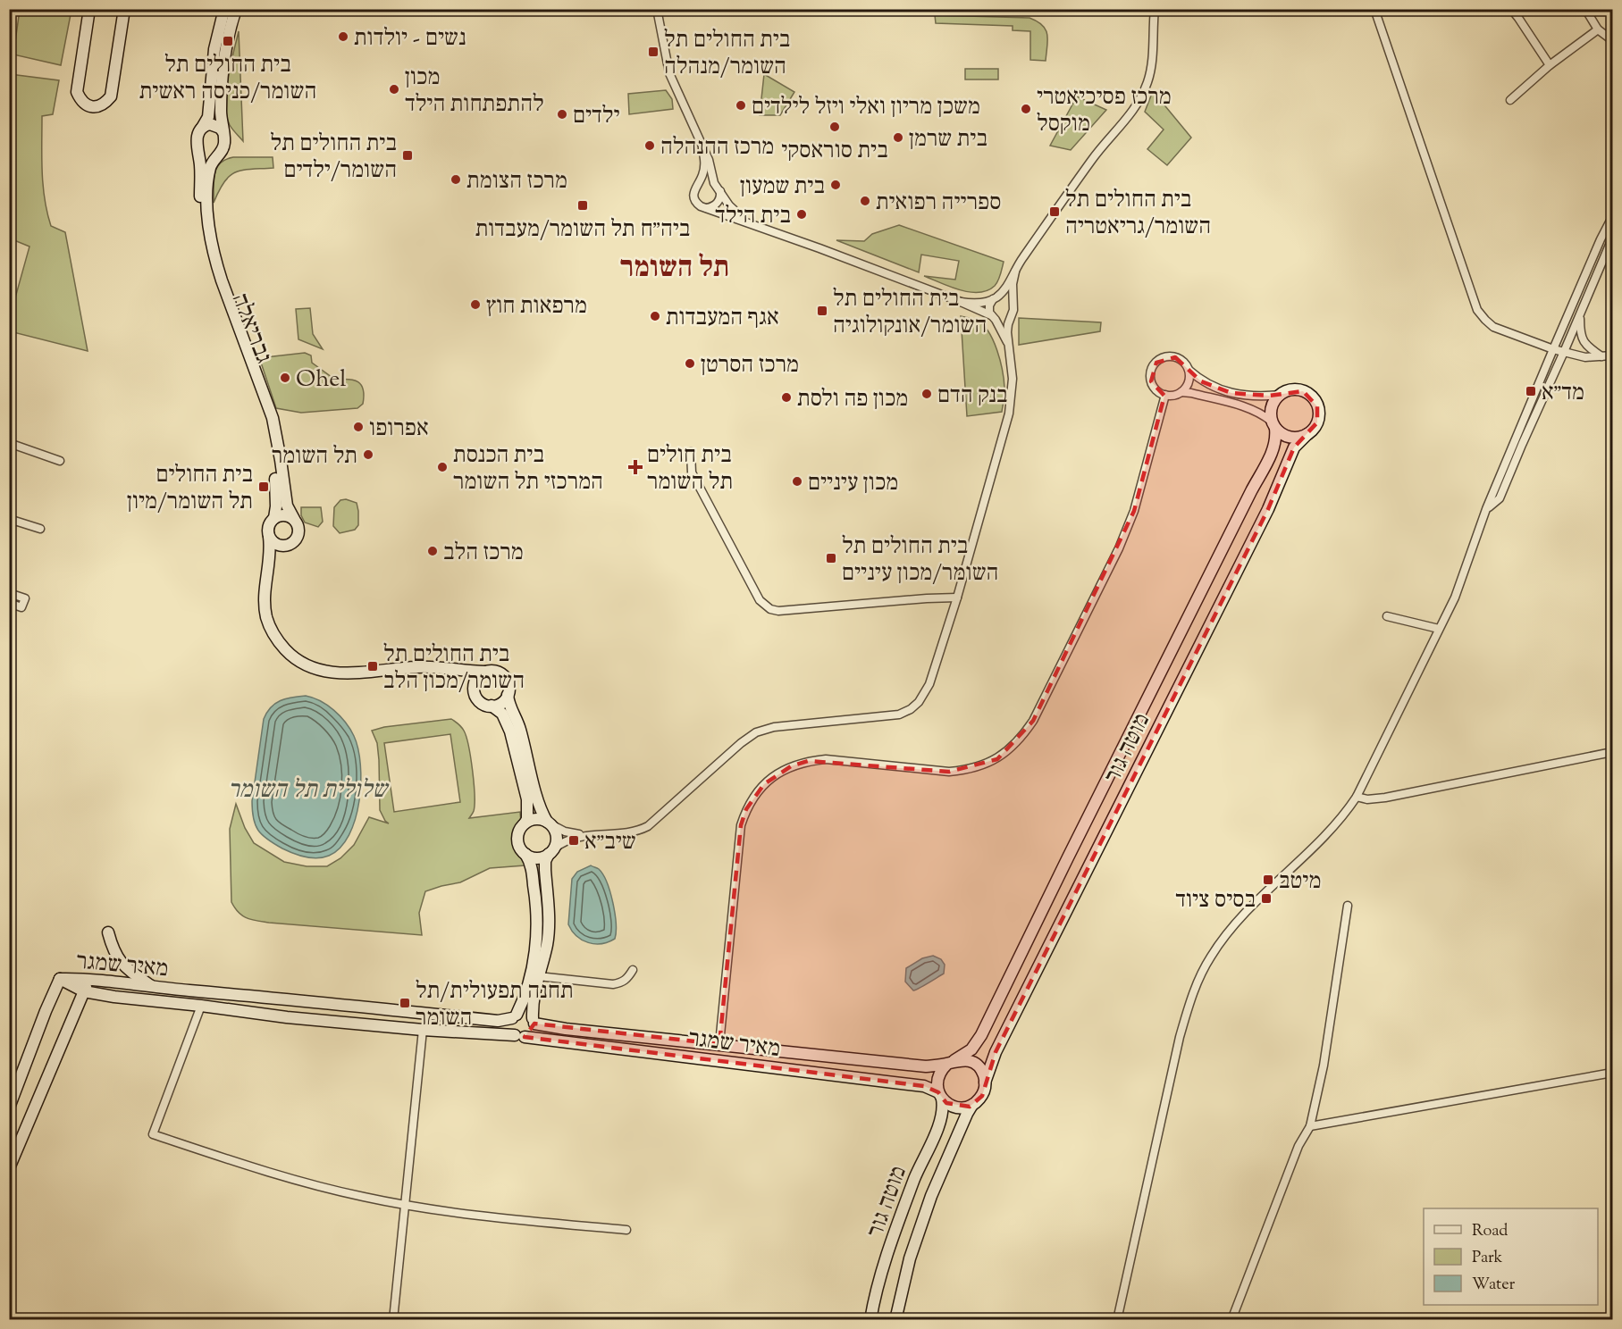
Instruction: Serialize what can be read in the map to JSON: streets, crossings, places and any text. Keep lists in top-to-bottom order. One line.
{"streets":{"street":["גבריאלה","מוטה גור","מאיר שמגר"]},"crossings":[["מוטה גור","מאיר שמגר"]],"districts":["תל השומר"],"water":["שלולית תל השומר"],"places":{"other":["נשים - יולדות","מכון להתפתחות הילד","משכן מריון ואלי ויזל לילדים","מרכז פסיכיאטרי מוקסל","ילדים","בית סוראסקי","בית שרמן","מרכז ההנהלה","מרכז הצומת","בית שמעון","ספרייה רפואית","בית הילד","מרפאות חוץ","אגף המעבדות","מרכז הסרטן","Ohel","בנק הדם","מכון פה ולסת","אפרופו","תל השומר","בית הכנסת המרכזי תל השומר","מכון עיניים","מרכז הלב"],"transit":["בית החולים תל השומר/כניסה ראשית","בית החולים תל השומר/מנהלה","בית החולים תל השומר/ילדים","ביה״ח תל השומר/מעבדות","בית החולים תל השומר/גריאטריה","בית החולים תל השומר/אונקולוגיה","מד״א","בית החולים תל השומר/מיון","בית החולים תל השומר/מכון עיניים","בית החולים תל השומר/מכון הלב","שיב״א","מיטב","בסיס ציוד","תחנה תפעולית/תל השומר"],"health":["בית חולים תל השומר"]},"legend":["Road","Park","Water"]}
